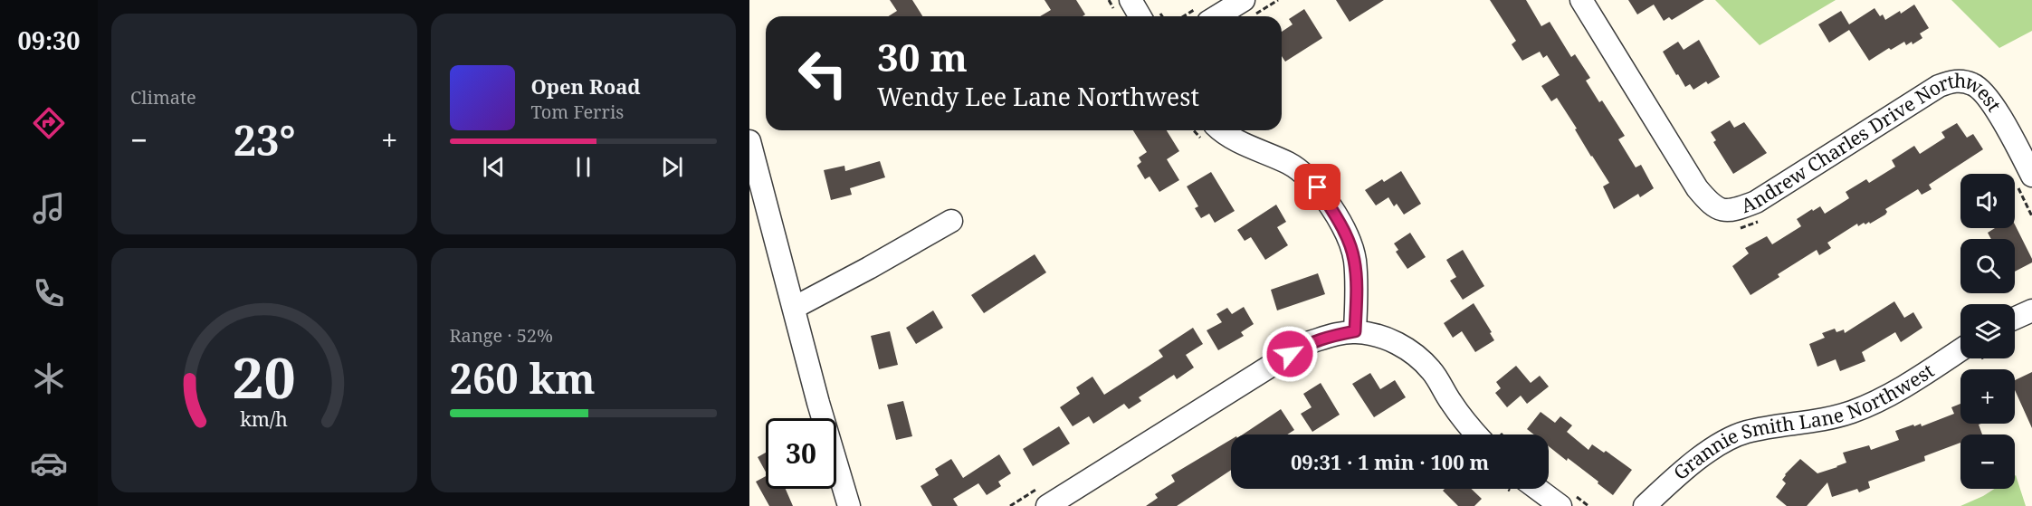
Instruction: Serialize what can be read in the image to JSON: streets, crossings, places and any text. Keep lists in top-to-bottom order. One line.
{"streets":{"street":["Andrew Charles Drive Northwest","Grannie Smith Lane Northwest"]},"page":{"tabs":"09:30","tile":["Climate",["Range · 52%","260 km"]],"turn":["30 m","Wendy Lee Lane Northwest"],"song":["Open Road","Tom Ferris"],"heat":["−","23°","+"],"map_buttons":["+","−"],"limit":"30","trip":"09:31 · 1 min · 100 m","gauge":["20","km/h"]}}
